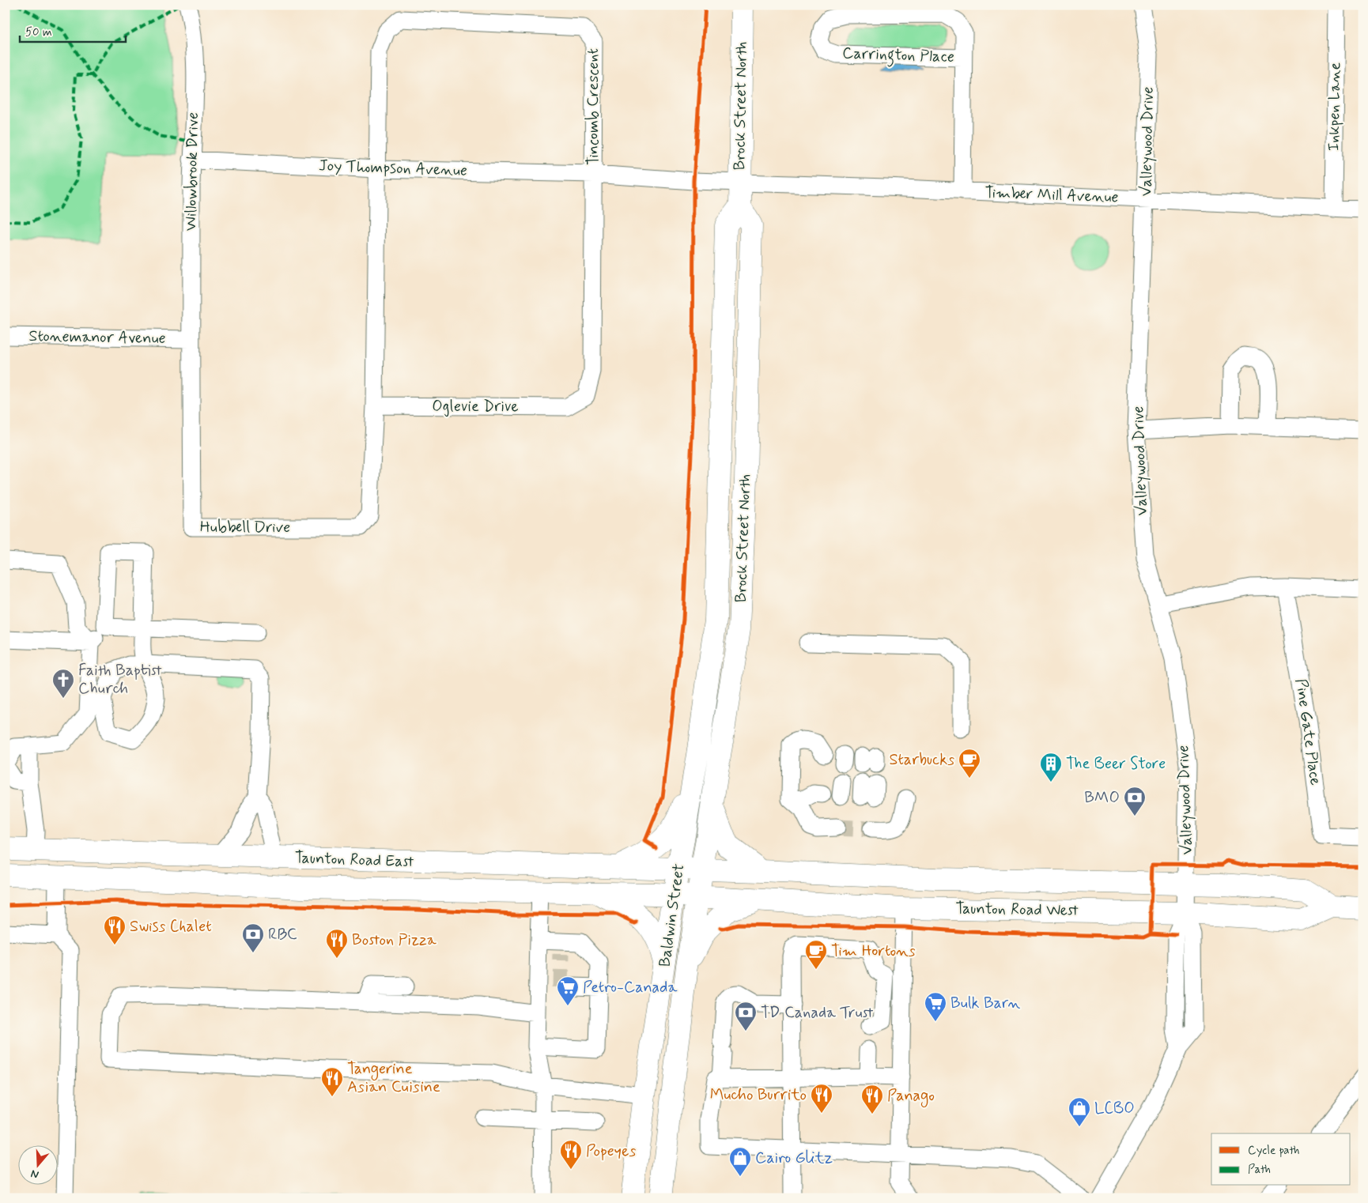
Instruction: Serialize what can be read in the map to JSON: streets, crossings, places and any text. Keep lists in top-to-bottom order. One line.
{"streets":{"main road":["Brock Street North","Taunton Road East","Taunton Road West","Baldwin Street"],"street":["Carrington Place","Tincomb Crescent","Inkpen Lane","Valleywood Drive","Joy Thompson Avenue","Willowbrook Drive","Timber Mill Avenue","Stonemanor Avenue","Oglevie Drive","Hubbell Drive","Pine Gate Place"]},"crossings":[["Carrington Place","Timber Mill Avenue"],["Brock Street North","Joy Thompson Avenue"],["Brock Street North","Timber Mill Avenue"],["Brock Street North","Taunton Road East"],["Brock Street North","Taunton Road West"],["Brock Street North","Baldwin Street"],["Tincomb Crescent","Joy Thompson Avenue"],["Tincomb Crescent","Oglevie Drive"],["Inkpen Lane","Timber Mill Avenue"],["Valleywood Drive","Timber Mill Avenue"],["Valleywood Drive","Taunton Road West"],["Joy Thompson Avenue","Willowbrook Drive"],["Joy Thompson Avenue","Timber Mill Avenue"],["Joy Thompson Avenue","Oglevie Drive"],["Willowbrook Drive","Stonemanor Avenue"],["Willowbrook Drive","Hubbell Drive"],["Stonemanor Avenue","Hubbell Drive"],["Oglevie Drive","Hubbell Drive"],["Taunton Road East","Taunton Road West"],["Taunton Road East","Baldwin Street"],["Taunton Road West","Baldwin Street"]],"places":{"church":["Faith Baptist Church"],"cafe":["Starbucks","Tim Hortons"],"building":["The Beer Store"],"bank":["BMO","RBC","TD Canada Trust"],"restaurant":["Swiss Chalet","Boston Pizza","Tangerine Asian Cuisine","Mucho Burrito","Panago","Popeyes"],"supermarket":["Petro-Canada","Bulk Barn"],"shop":["LCBO","Cairo Glitz"]},"legend":["Cycle path","Path"],"scale_bar":"50 m","north":"bottom"}
